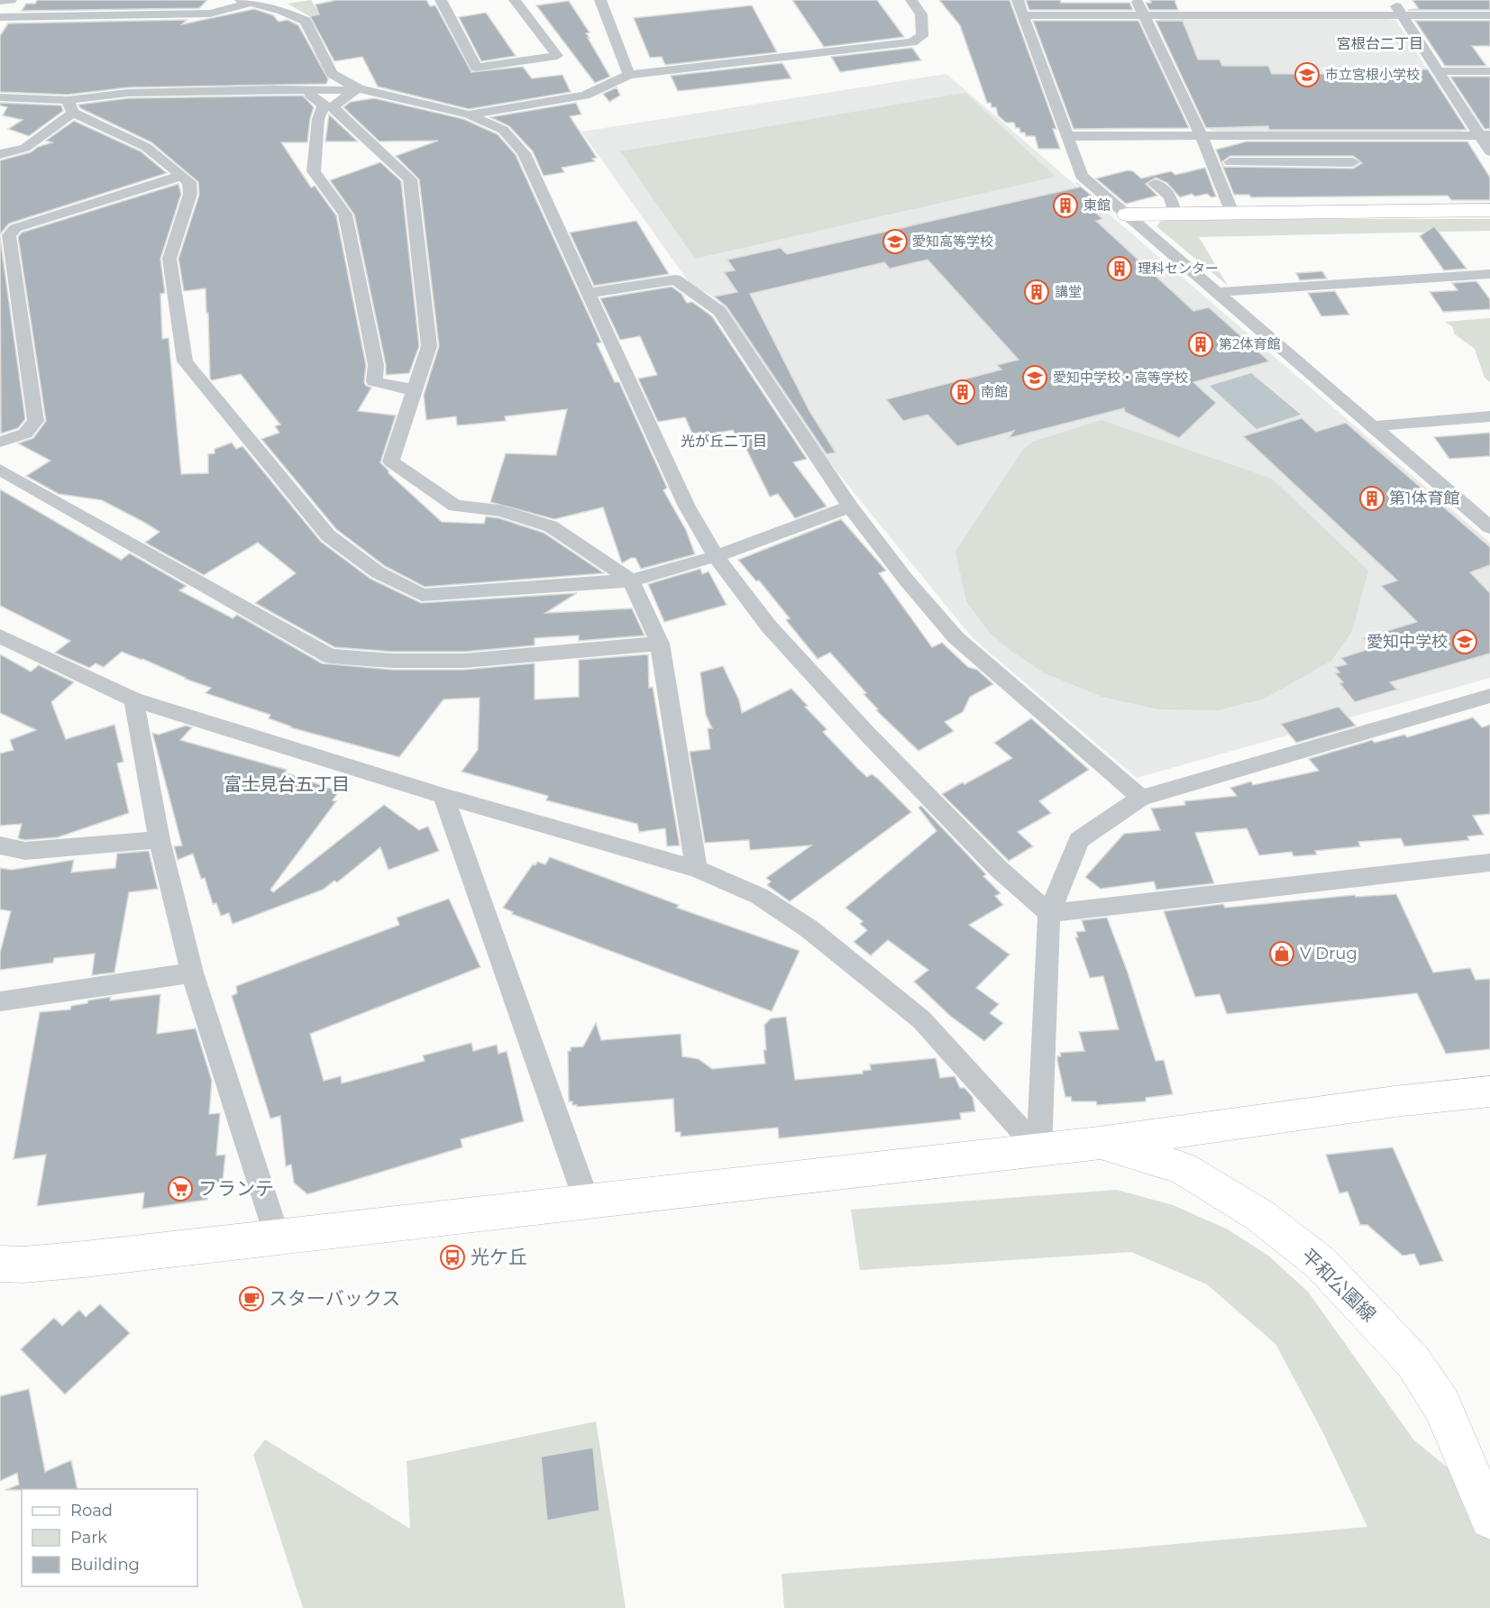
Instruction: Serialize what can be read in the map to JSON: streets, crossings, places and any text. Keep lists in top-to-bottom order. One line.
{"streets":{"street":["平和公園線"]},"districts":["宮根台二丁目","光が丘二丁目","富士見台五丁目"],"places":{"school or university":["市立宮根小学校","愛知高等学校","愛知中学校・高等学校","愛知中学校"],"building":["東館","理科センター","講堂","第2体育館","南館","第1体育館"],"shop":["V Drug"],"supermarket":["フランテ"],"bus stop":["光ケ丘"],"cafe":["スターバックス"]},"legend":["Road","Park","Building"]}
